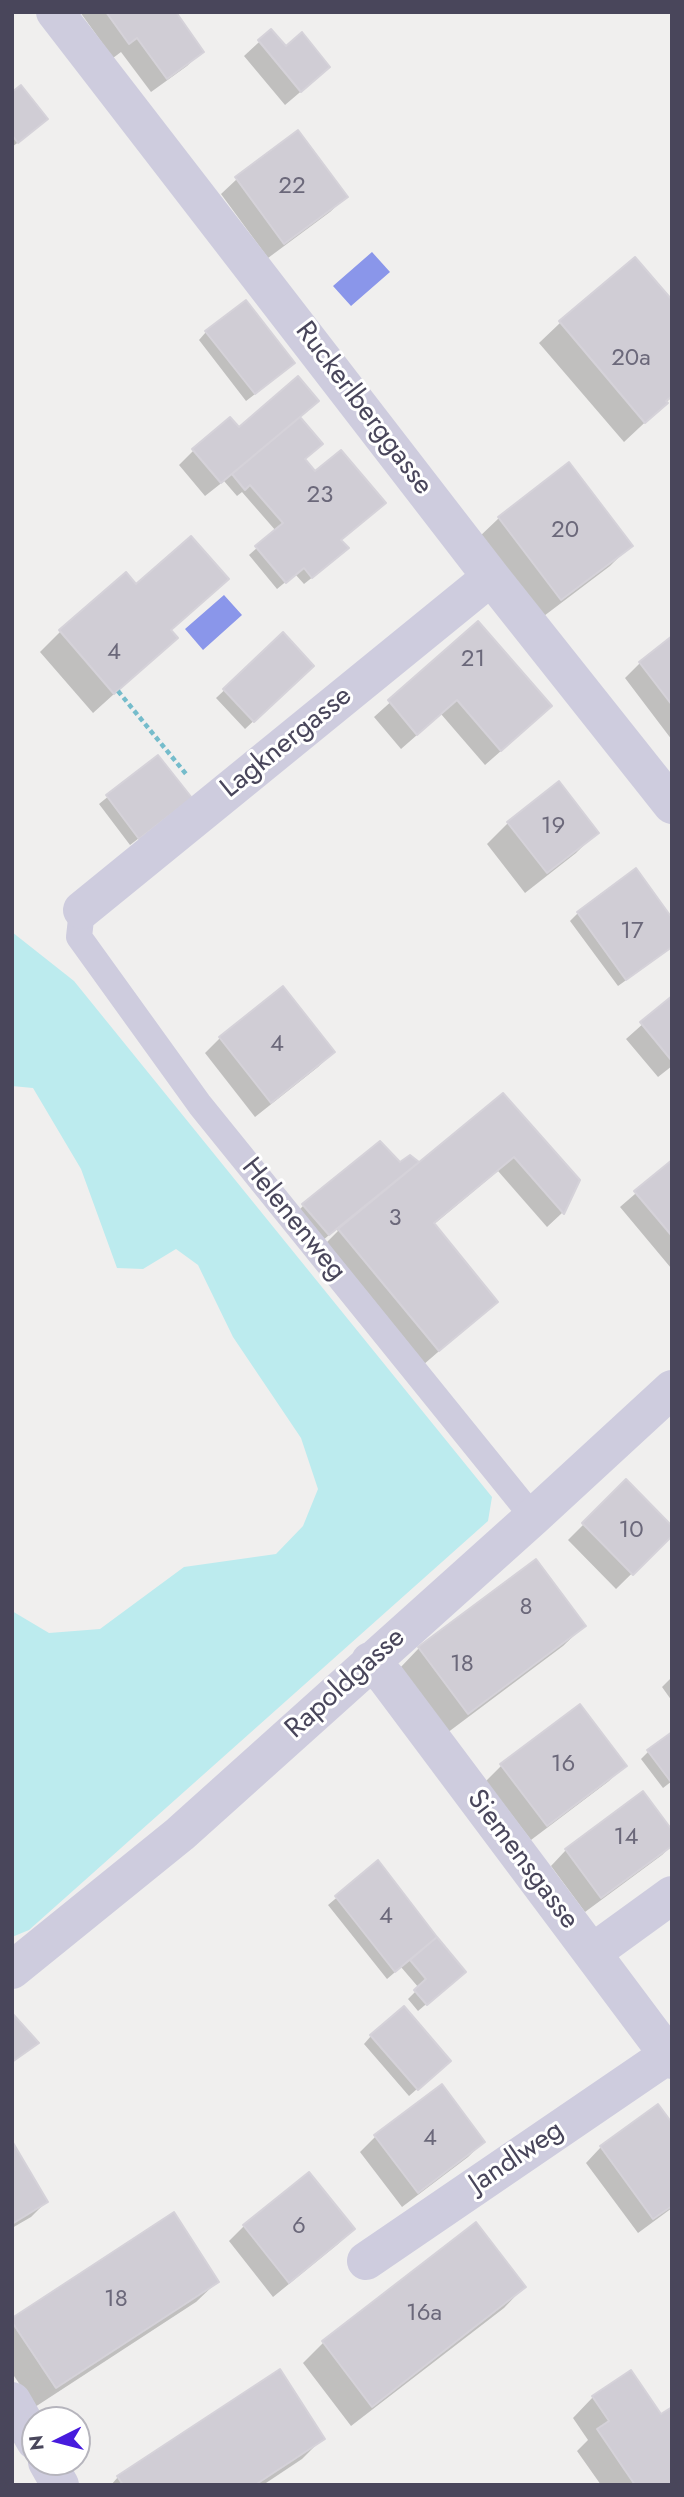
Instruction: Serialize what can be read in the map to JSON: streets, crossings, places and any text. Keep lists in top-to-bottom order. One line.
{"streets":{"street":["Ruckerlberggasse","Lagknergasse","Rapoldgasse","Siemensgasse","Jandlweg"],"lane":["Helenenweg"]},"crossings":[["Ruckerlberggasse","Lagknergasse"],["Lagknergasse","Helenenweg"],["Helenenweg","Rapoldgasse"],["Rapoldgasse","Siemensgasse"],["Siemensgasse","Jandlweg"]],"house_numbers":["22","20a","23","20","4","21","19","17","4","3","10","8","18","16","14","4","4","6","18","16a"],"north":"left"}
